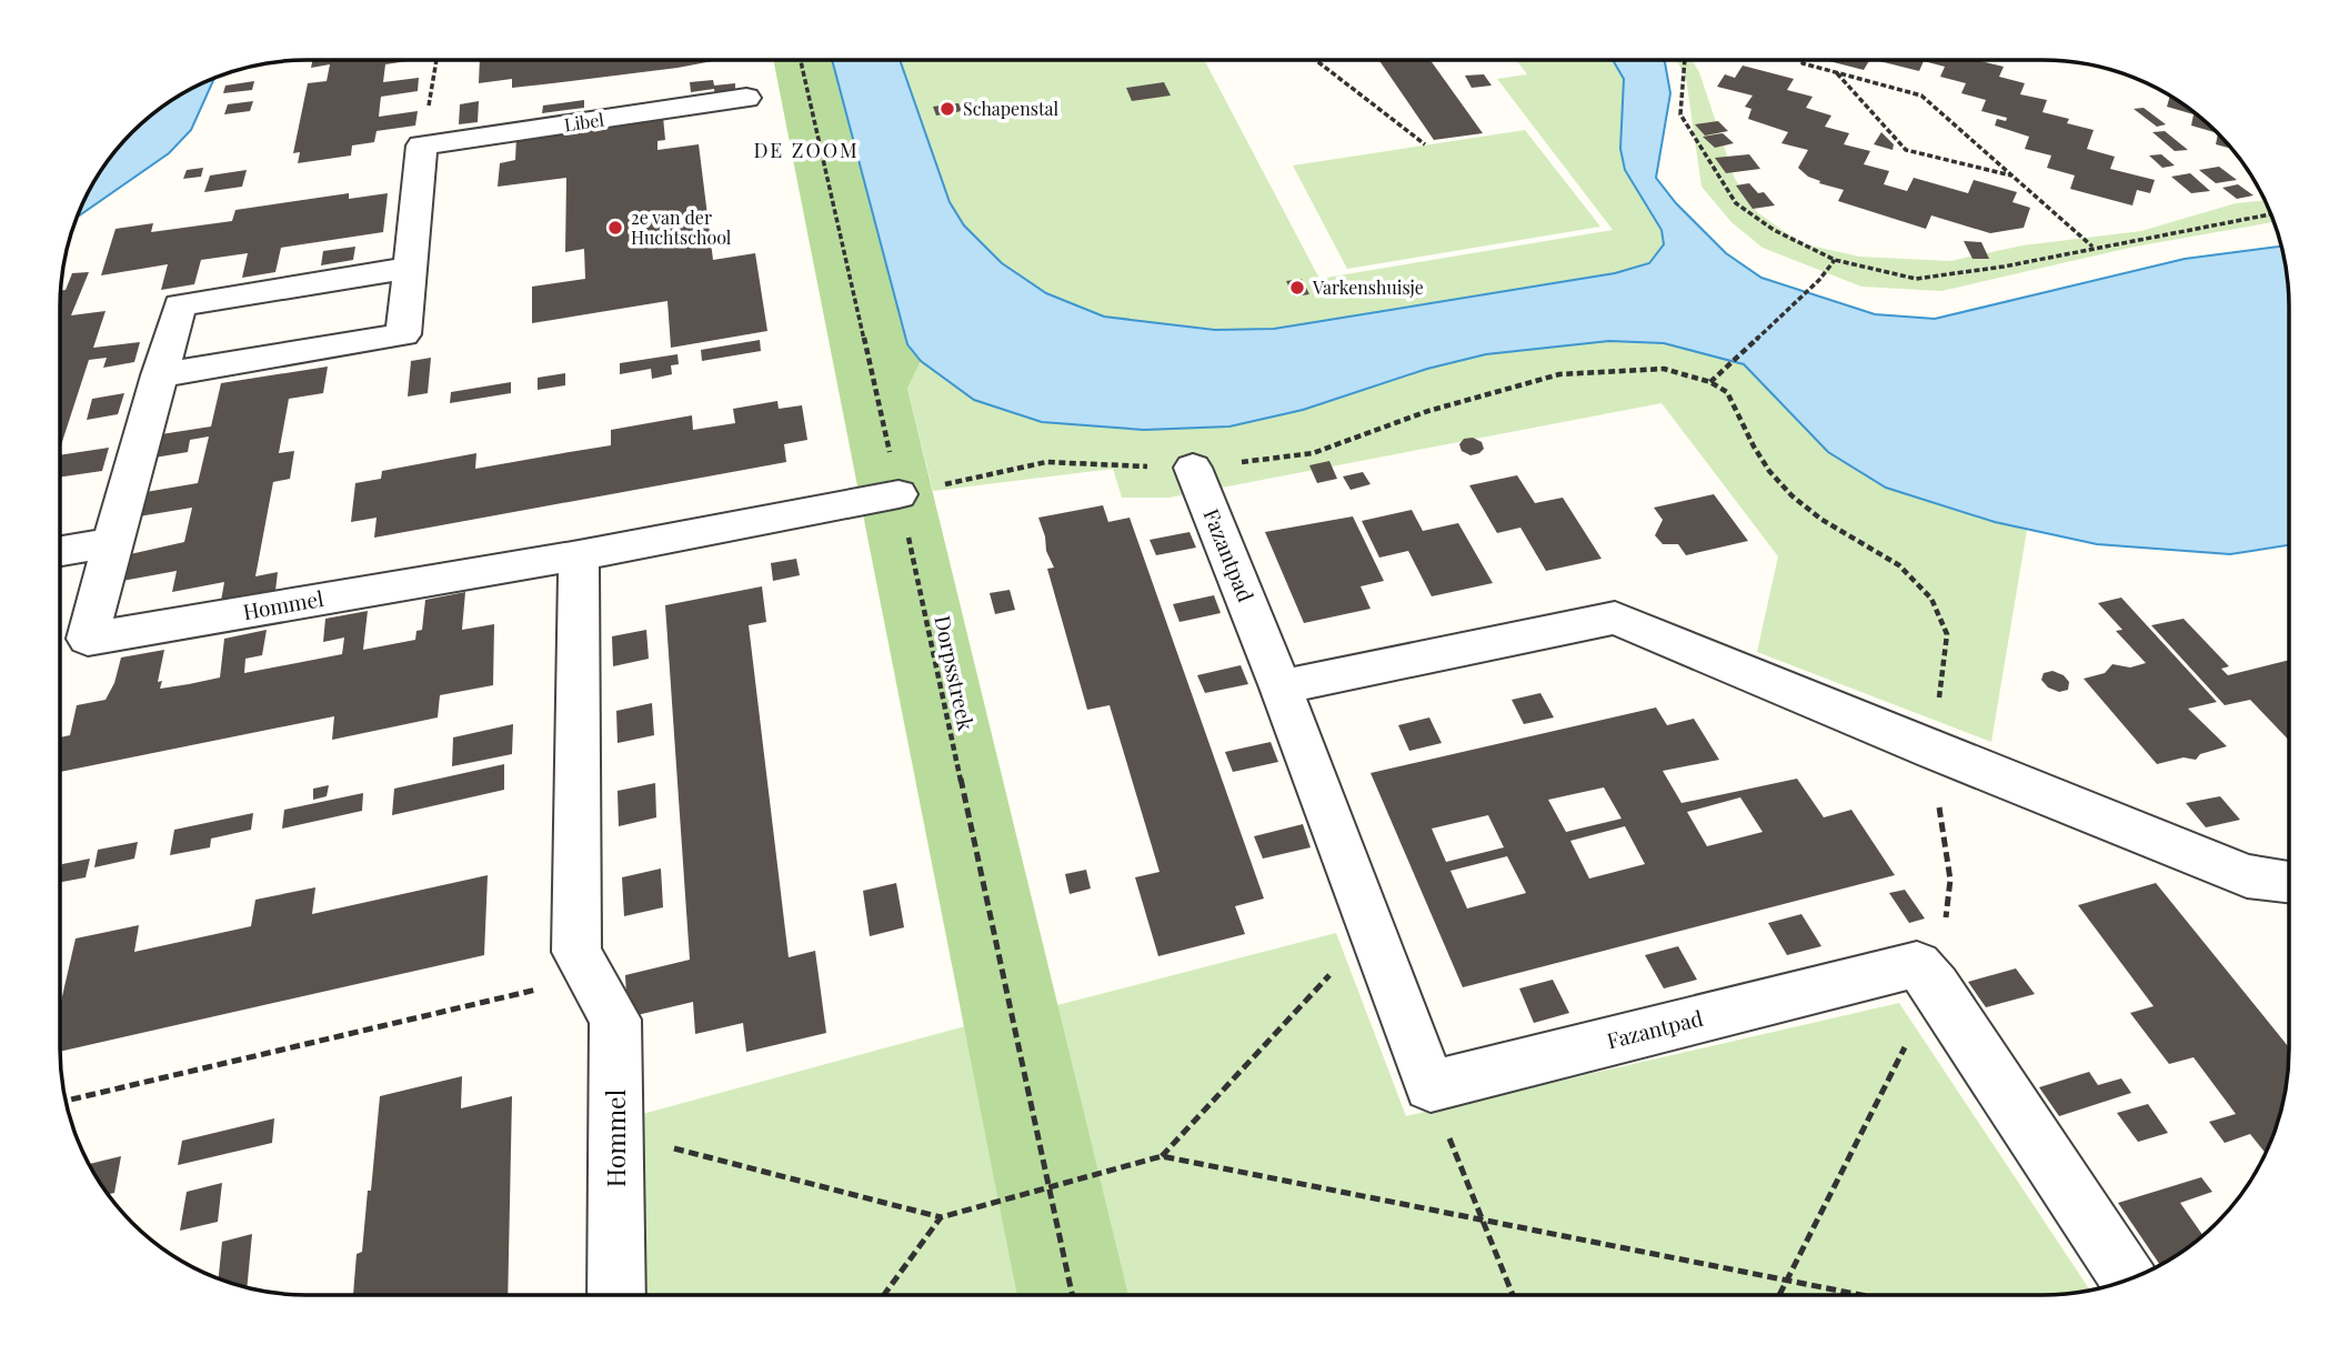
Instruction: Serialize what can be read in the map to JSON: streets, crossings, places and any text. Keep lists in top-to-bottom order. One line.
{"streets":{"street":["Libel","Fazantpad","Hommel"],"path":["Dorpsstreek"]},"crossings":[["Hommel","Dorpsstreek"]],"districts":["DE ZOOM"],"places":["Schapenstal","2e van der Huchtschool","Varkenshuisje"]}
